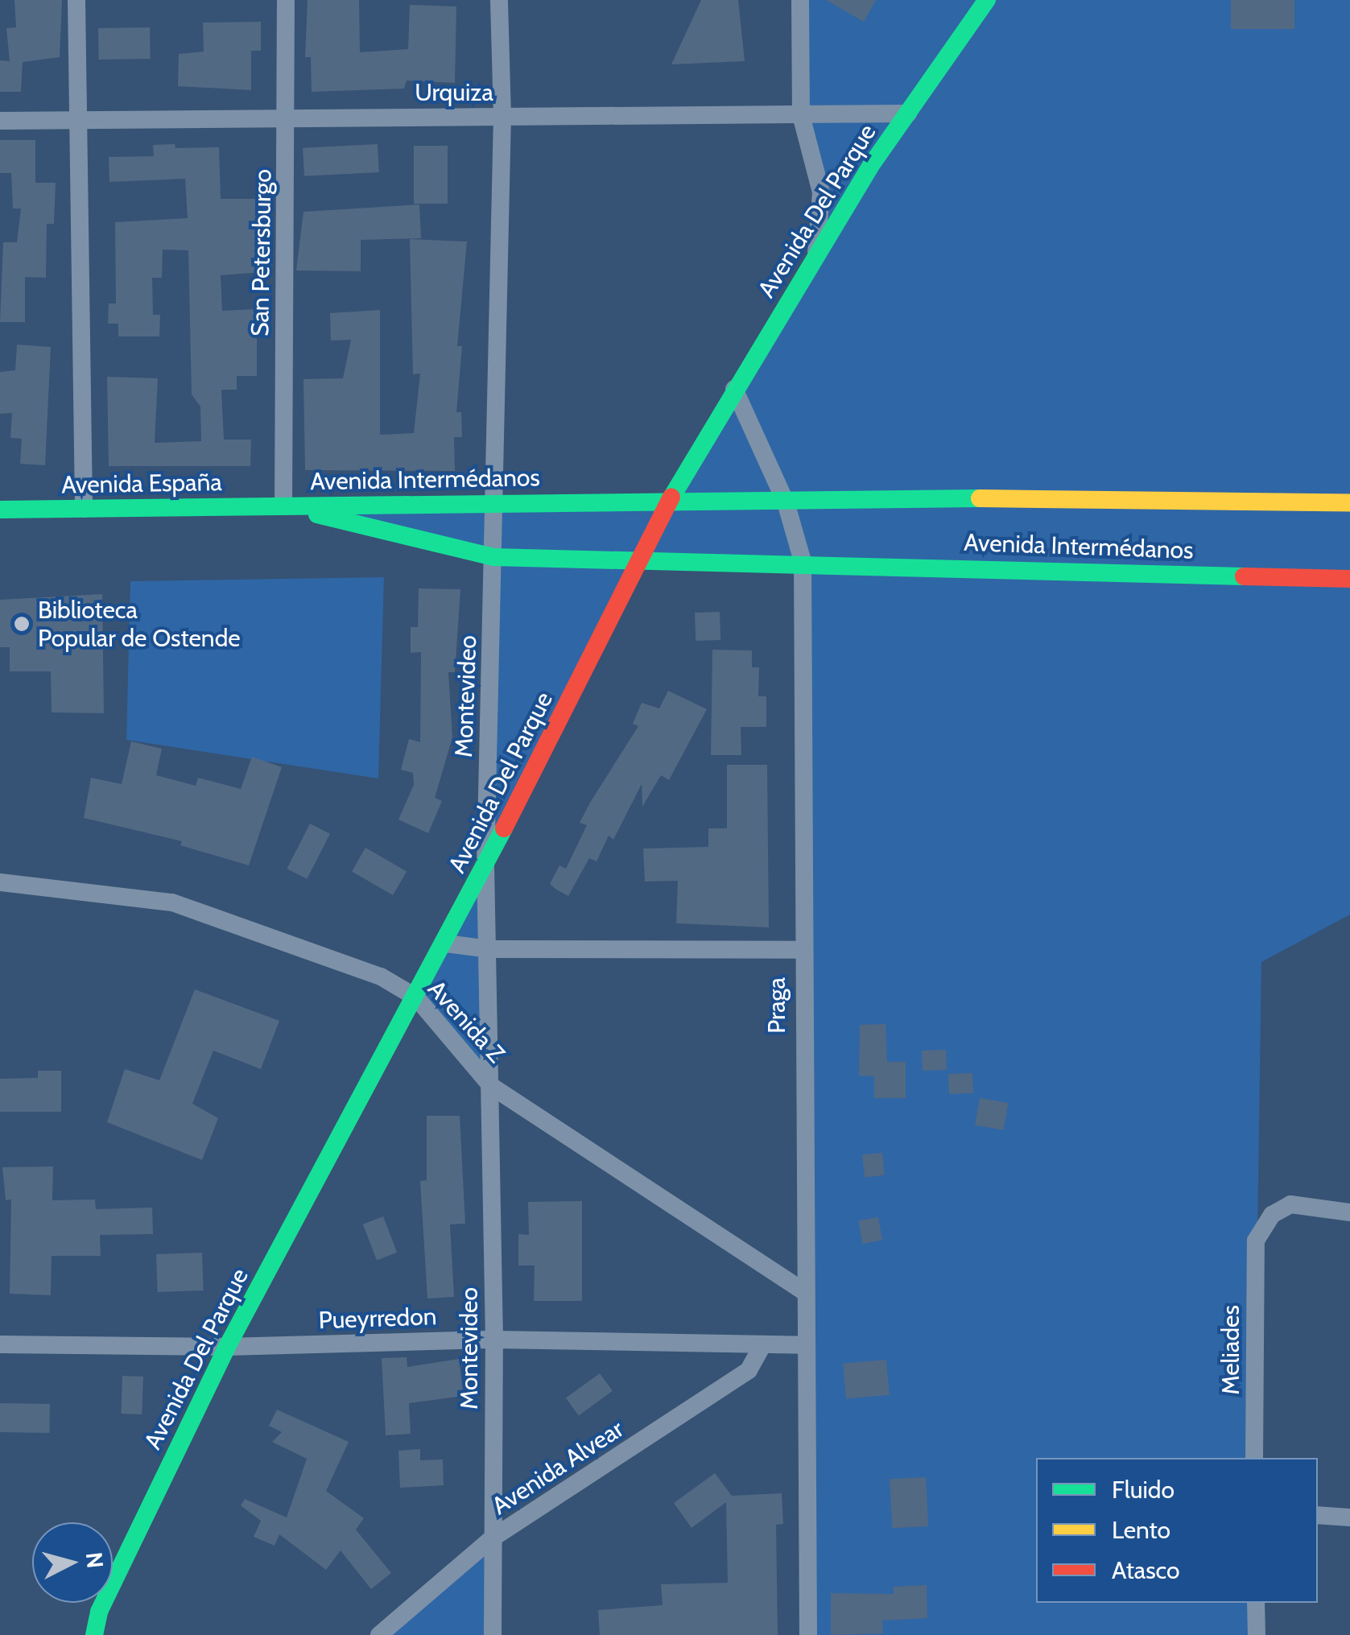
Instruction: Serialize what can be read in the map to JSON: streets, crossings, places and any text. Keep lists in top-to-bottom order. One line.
{"streets":{"main road":["Avenida Del Parque","Avenida Intermédanos","Avenida España"],"street":["Urquiza","San Petersburgo","Montevideo","Praga","Avenida Z","Pueyrredon","Meliades","Avenida Alvear"]},"crossings":[["Urquiza","Avenida Del Parque"],["Urquiza","San Petersburgo"],["Urquiza","Montevideo"],["Avenida Del Parque","Avenida Intermédanos"],["Avenida Del Parque","Montevideo"],["Avenida Del Parque","Praga"],["Avenida Del Parque","Avenida Z"],["Avenida Del Parque","Pueyrredon"],["San Petersburgo","Avenida Intermédanos"],["San Petersburgo","Avenida España"],["Avenida Intermédanos","Avenida España"],["Avenida Intermédanos","Montevideo"],["Avenida Intermédanos","Praga"],["Montevideo","Avenida Z"],["Montevideo","Pueyrredon"],["Montevideo","Avenida Alvear"],["Praga","Avenida Z"],["Praga","Pueyrredon"],["Pueyrredon","Avenida Alvear"]],"places":["Biblioteca Popular de Ostende"],"legend":["Fluido","Lento","Atasco"],"north":"right"}
